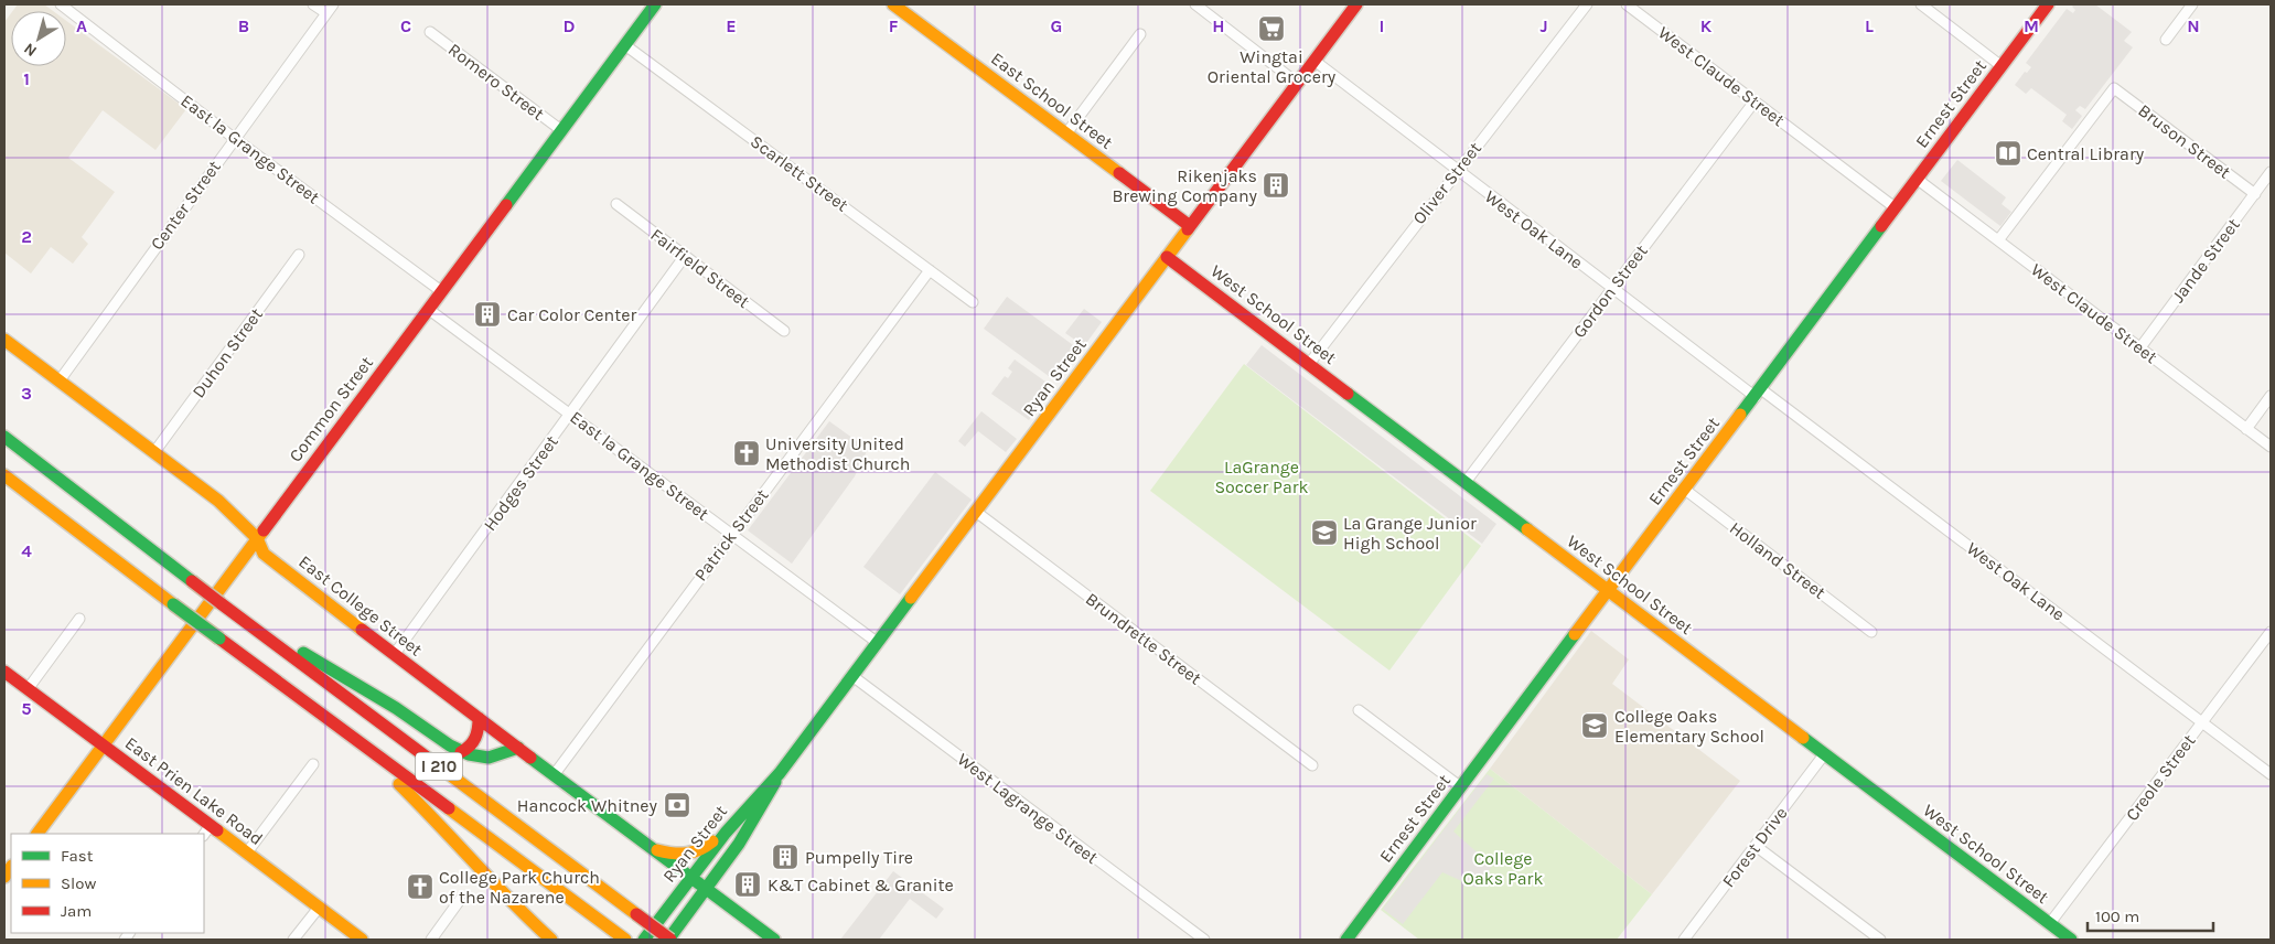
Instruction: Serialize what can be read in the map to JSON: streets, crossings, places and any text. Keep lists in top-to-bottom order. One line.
{"streets":{"main road":["East School Street","Ernest Street","West School Street","Ryan Street","Common Street","East College Street","I 210","East Prien Lake Road"],"street":["West Claude Street","Romero Street","Bruson Street","East la Grange Street","Scarlett Street","Oliver Street","Center Street","West Oak Lane","Jande Street","Fairfield Street","Gordon Street","Duhon Street","Hodges Street","Patrick Street","Holland Street","Brundrette Street","Creole Street","West Lagrange Street","Forest Drive"]},"crossings":[["West Claude Street","Ernest Street"],["West Claude Street","Bruson Street"],["West Claude Street","Jande Street"],["West Claude Street","Gordon Street"],["Romero Street","Common Street"],["East School Street","Ryan Street"],["Ernest Street","West Oak Lane"],["Ernest Street","West School Street"],["Ernest Street","Holland Street"],["Bruson Street","Jande Street"],["East la Grange Street","Center Street"],["East la Grange Street","Ryan Street"],["East la Grange Street","Common Street"],["East la Grange Street","Hodges Street"],["East la Grange Street","Patrick Street"],["Scarlett Street","Common Street"],["Scarlett Street","Patrick Street"],["Oliver Street","West Oak Lane"],["Oliver Street","West School Street"],["Center Street","East College Street"],["West Oak Lane","Gordon Street"],["West Oak Lane","Ryan Street"],["West Oak Lane","Creole Street"],["Fairfield Street","Hodges Street"],["Gordon Street","West School Street"],["West School Street","Ryan Street"],["West School Street","Creole Street"],["West School Street","Forest Drive"],["Duhon Street","East College Street"],["Ryan Street","East College Street"],["Ryan Street","Brundrette Street"],["Ryan Street","I 210"],["Ryan Street","West Lagrange Street"],["Common Street","East College Street"],["Common Street","East Prien Lake Road"],["Hodges Street","East College Street"],["Patrick Street","East College Street"]],"parks":["LaGrange Soccer Park","College Oaks Park"],"places":{"supermarket":["Wingtai Oriental Grocery"],"library":["Central Library"],"building":["Rikenjaks Brewing Company","Car Color Center","Pumpelly Tire","K&T Cabinet & Granite"],"church":["University United Methodist Church","College Park Church of the Nazarene"],"school or university":["La Grange Junior High School","College Oaks Elementary School"],"bank":["Hancock Whitney"]},"legend":["Fast","Slow","Jam"],"scale_bar":"100 m","north":"bottom left","grid":{"columns":["A","B","C","D","E","F","G","H","I","J","K","L","M","N"],"rows":["1","2","3","4","5"]}}
